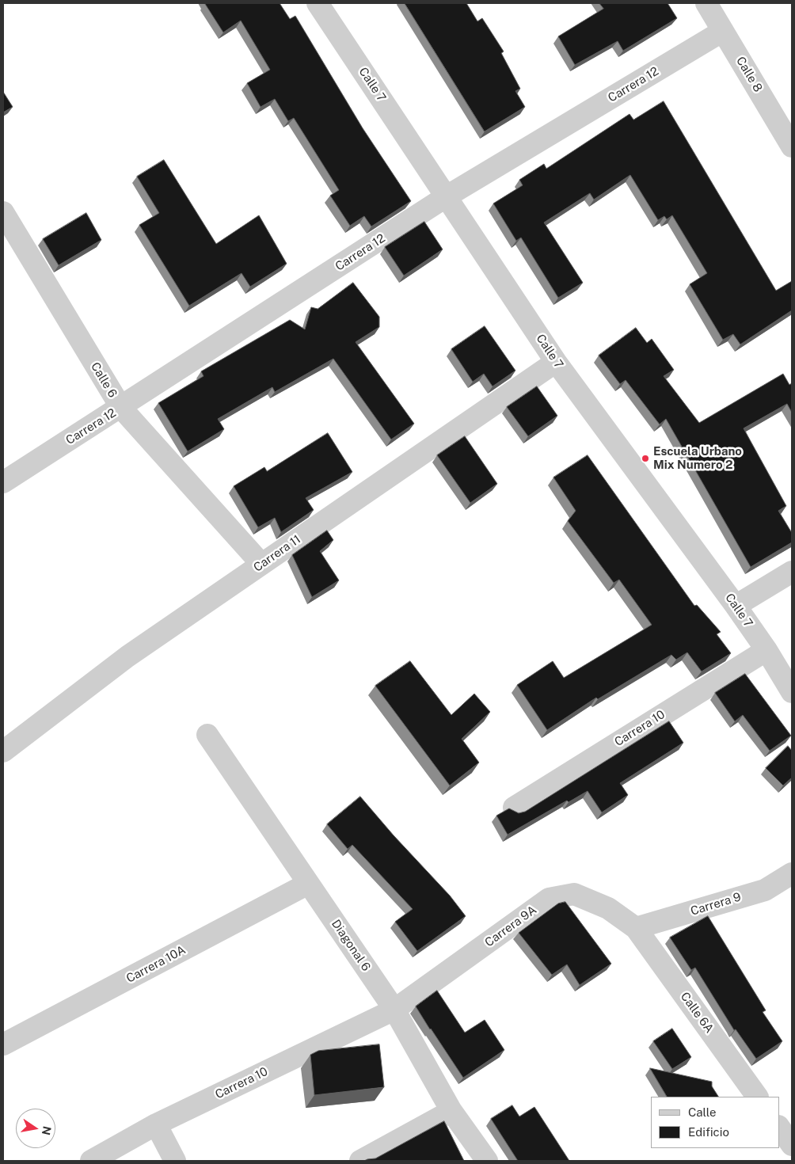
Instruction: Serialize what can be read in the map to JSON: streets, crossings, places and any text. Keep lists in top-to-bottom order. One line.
{"streets":{"street":["Calle 8","Calle 7","Carrera 12","Calle 6","Carrera 11","Carrera 10","Carrera 9","Carrera 9A","Diagonal 6","Carrera 10A","Calle 6A"]},"crossings":[["Calle 8","Carrera 12"],["Calle 7","Carrera 12"],["Calle 7","Carrera 11"],["Calle 7","Carrera 10"],["Carrera 12","Calle 6"],["Calle 6","Carrera 11"],["Carrera 10","Carrera 9A"],["Carrera 10","Diagonal 6"],["Carrera 9","Carrera 9A"],["Carrera 9","Calle 6A"],["Carrera 9A","Diagonal 6"],["Carrera 9A","Calle 6A"],["Diagonal 6","Carrera 10A"]],"places":["Escuela Urbano Mix Numero 2"],"legend":["Calle","Edificio"],"north":"right"}
